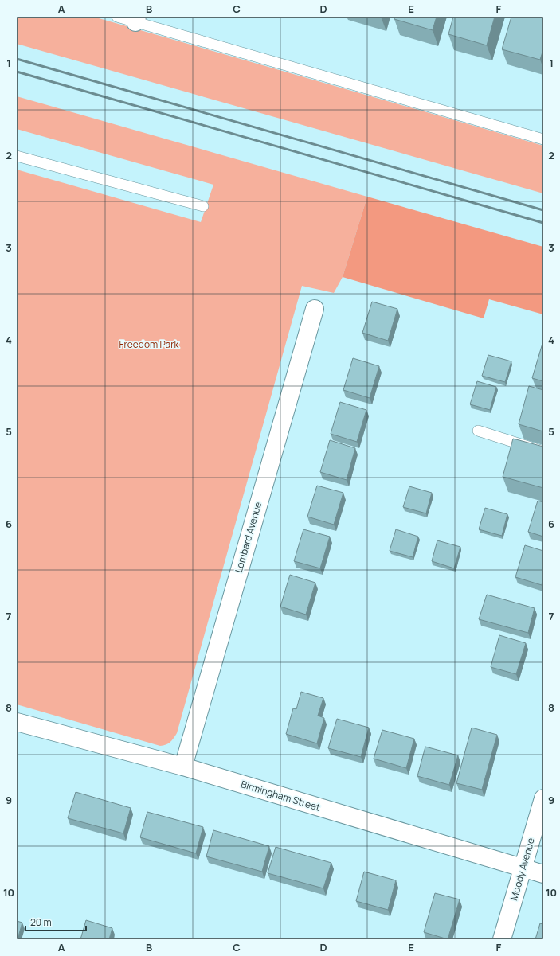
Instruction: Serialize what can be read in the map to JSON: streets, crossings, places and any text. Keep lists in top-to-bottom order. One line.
{"streets":{"street":["Lombard Avenue","Birmingham Street","Moody Avenue"]},"crossings":[["Lombard Avenue","Birmingham Street"],["Birmingham Street","Moody Avenue"]],"parks":["Freedom Park"],"scale_bar":"20 m","grid":{"columns":["A","B","C","D","E","F"],"rows":["1","2","3","4","5","6","7","8","9","10"]}}
